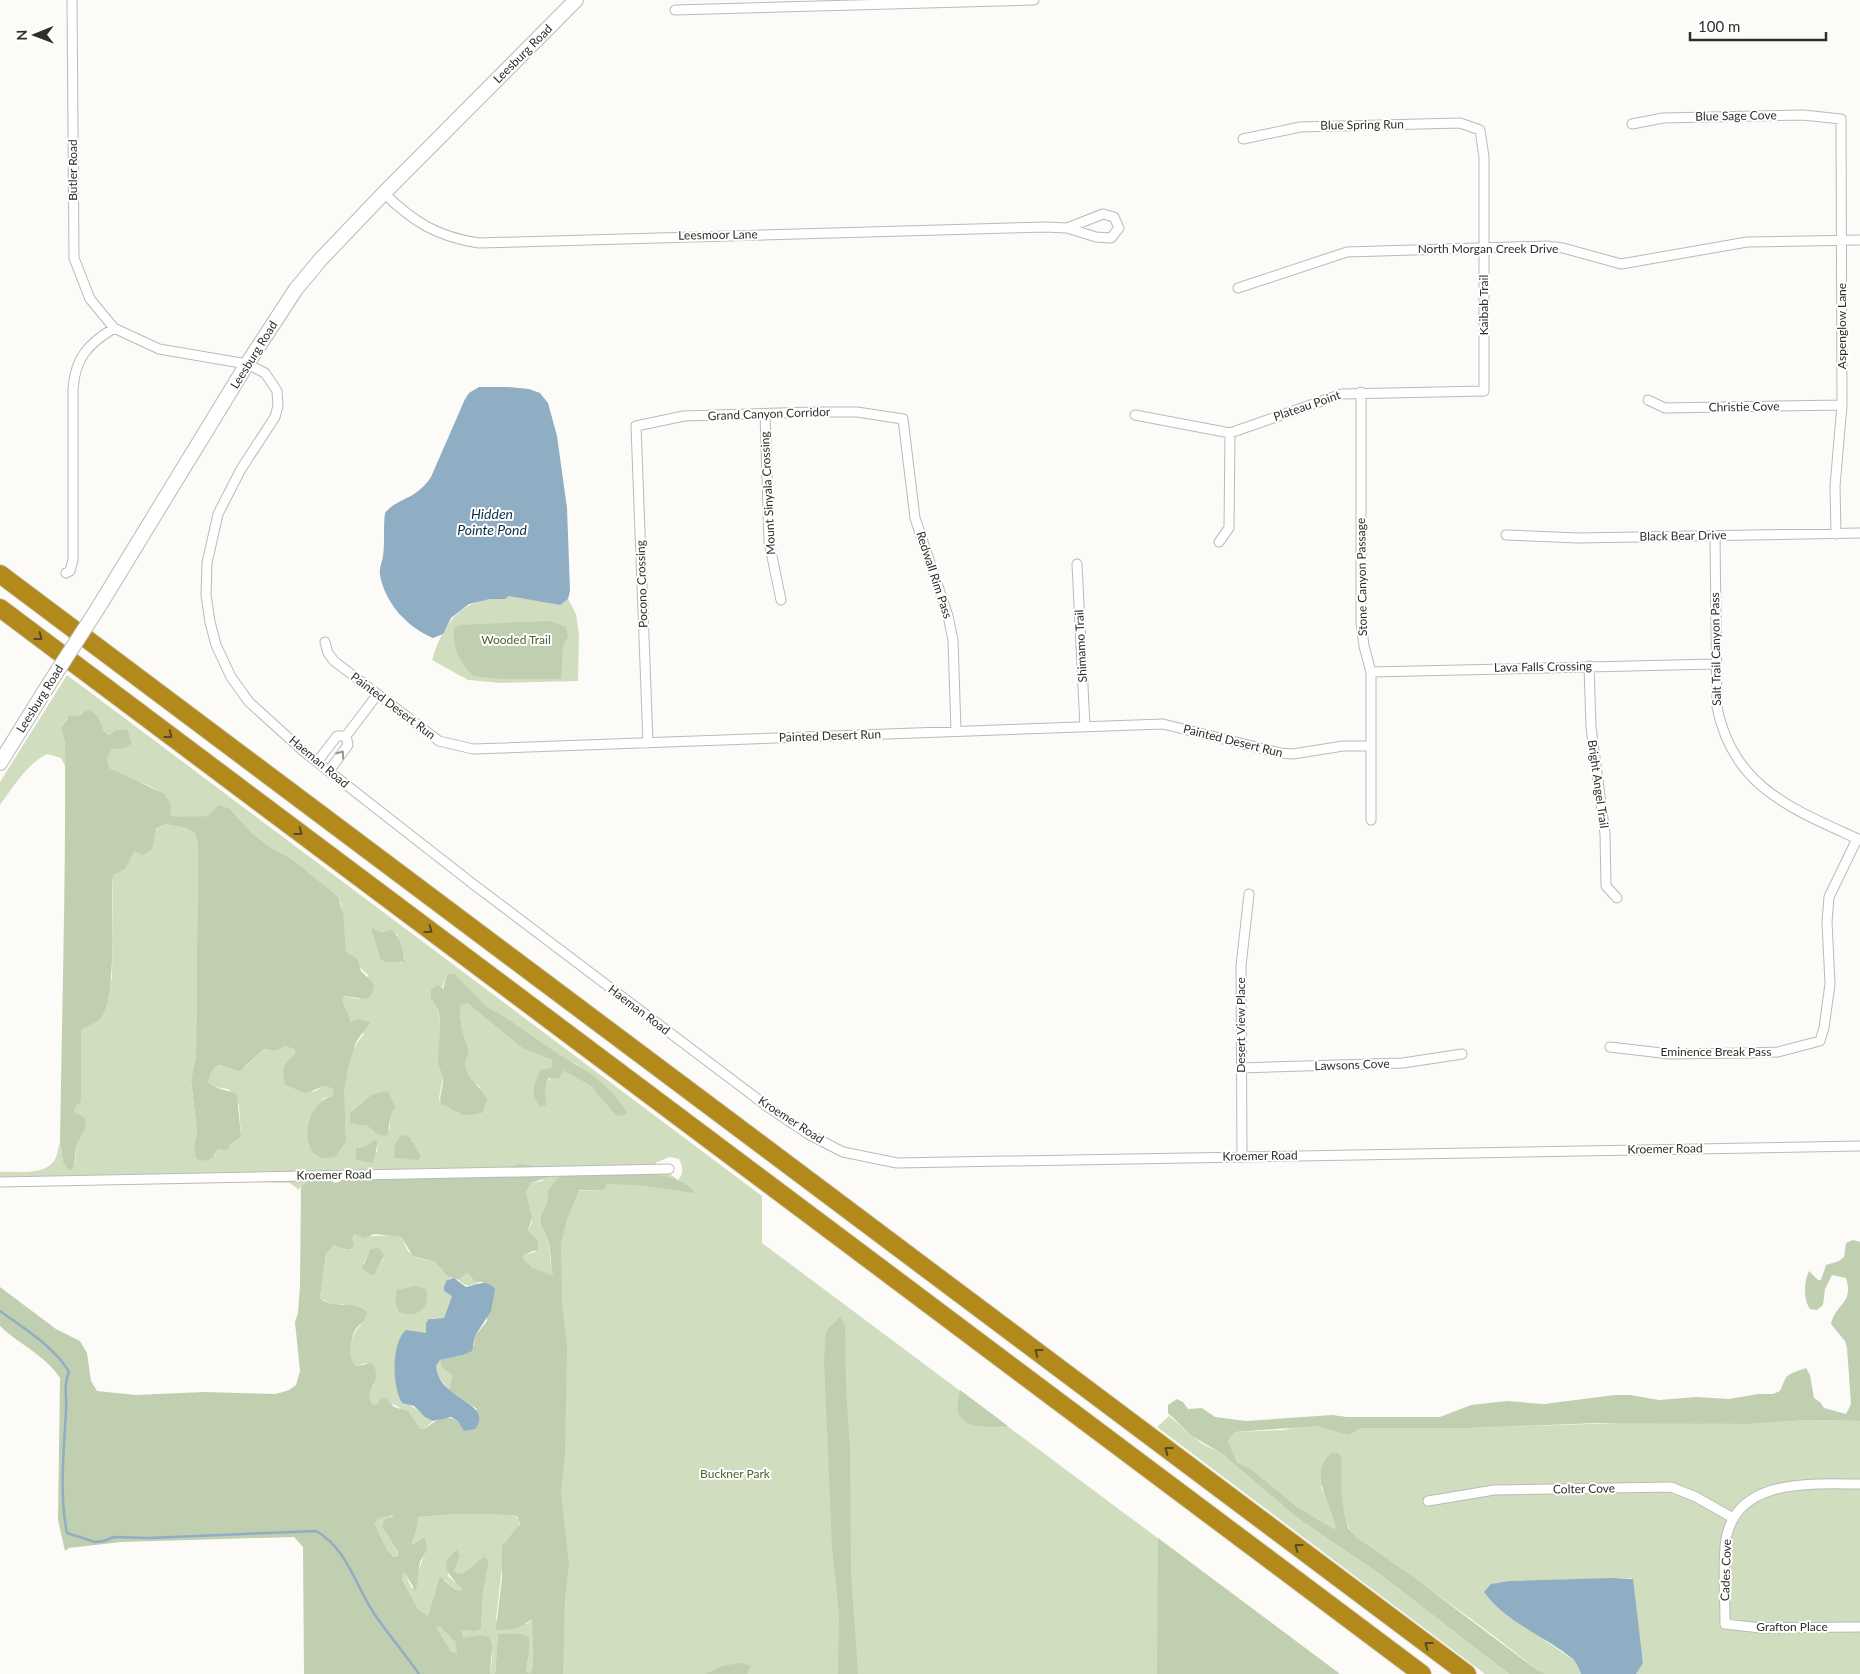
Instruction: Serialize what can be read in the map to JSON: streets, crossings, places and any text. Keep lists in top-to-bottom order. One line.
{"streets":{"main road":["Leesburg Road"],"street":["Blue Sage Cove","Blue Spring Run","Butler Road","Leesmoor Lane","North Morgan Creek Drive","Kaibab Trail","Aspenglow Lane","Plateau Point","Christie Cove","Grand Canyon Corridor","Mount Sinyala Crossing","Black Bear Drive","Redwall Rim Pass","Stone Canyon Passage","Pocono Crossing","Shimamo Trail","Salt Trail Canyon Pass","Lava Falls Crossing","Painted Desert Run","Haeman Road","Bright Angel Trail","Desert View Place","Eminence Break Pass","Lawsons Cove","Kroemer Road","Colter Cove","Cades Cove","Grafton Place"]},"crossings":[["Leesburg Road","Butler Road"],["Leesburg Road","Leesmoor Lane"],["Leesburg Road","Haeman Road"],["Blue Sage Cove","Aspenglow Lane"],["Blue Spring Run","Kaibab Trail"],["Butler Road","Haeman Road"],["North Morgan Creek Drive","Kaibab Trail"],["North Morgan Creek Drive","Aspenglow Lane"],["Kaibab Trail","Plateau Point"],["Aspenglow Lane","Christie Cove"],["Aspenglow Lane","Black Bear Drive"],["Plateau Point","Stone Canyon Passage"],["Grand Canyon Corridor","Mount Sinyala Crossing"],["Grand Canyon Corridor","Redwall Rim Pass"],["Grand Canyon Corridor","Pocono Crossing"],["Black Bear Drive","Salt Trail Canyon Pass"],["Redwall Rim Pass","Painted Desert Run"],["Stone Canyon Passage","Lava Falls Crossing"],["Stone Canyon Passage","Painted Desert Run"],["Pocono Crossing","Painted Desert Run"],["Shimamo Trail","Painted Desert Run"],["Salt Trail Canyon Pass","Lava Falls Crossing"],["Salt Trail Canyon Pass","Eminence Break Pass"],["Lava Falls Crossing","Bright Angel Trail"],["Haeman Road","Kroemer Road"],["Desert View Place","Lawsons Cove"],["Desert View Place","Kroemer Road"],["Colter Cove","Cades Cove"],["Cades Cove","Grafton Place"]],"water":["Hidden Pointe Pond"],"parks":["Wooded Trail","Buckner Park"],"scale_bar":"100 m","north":"left"}
